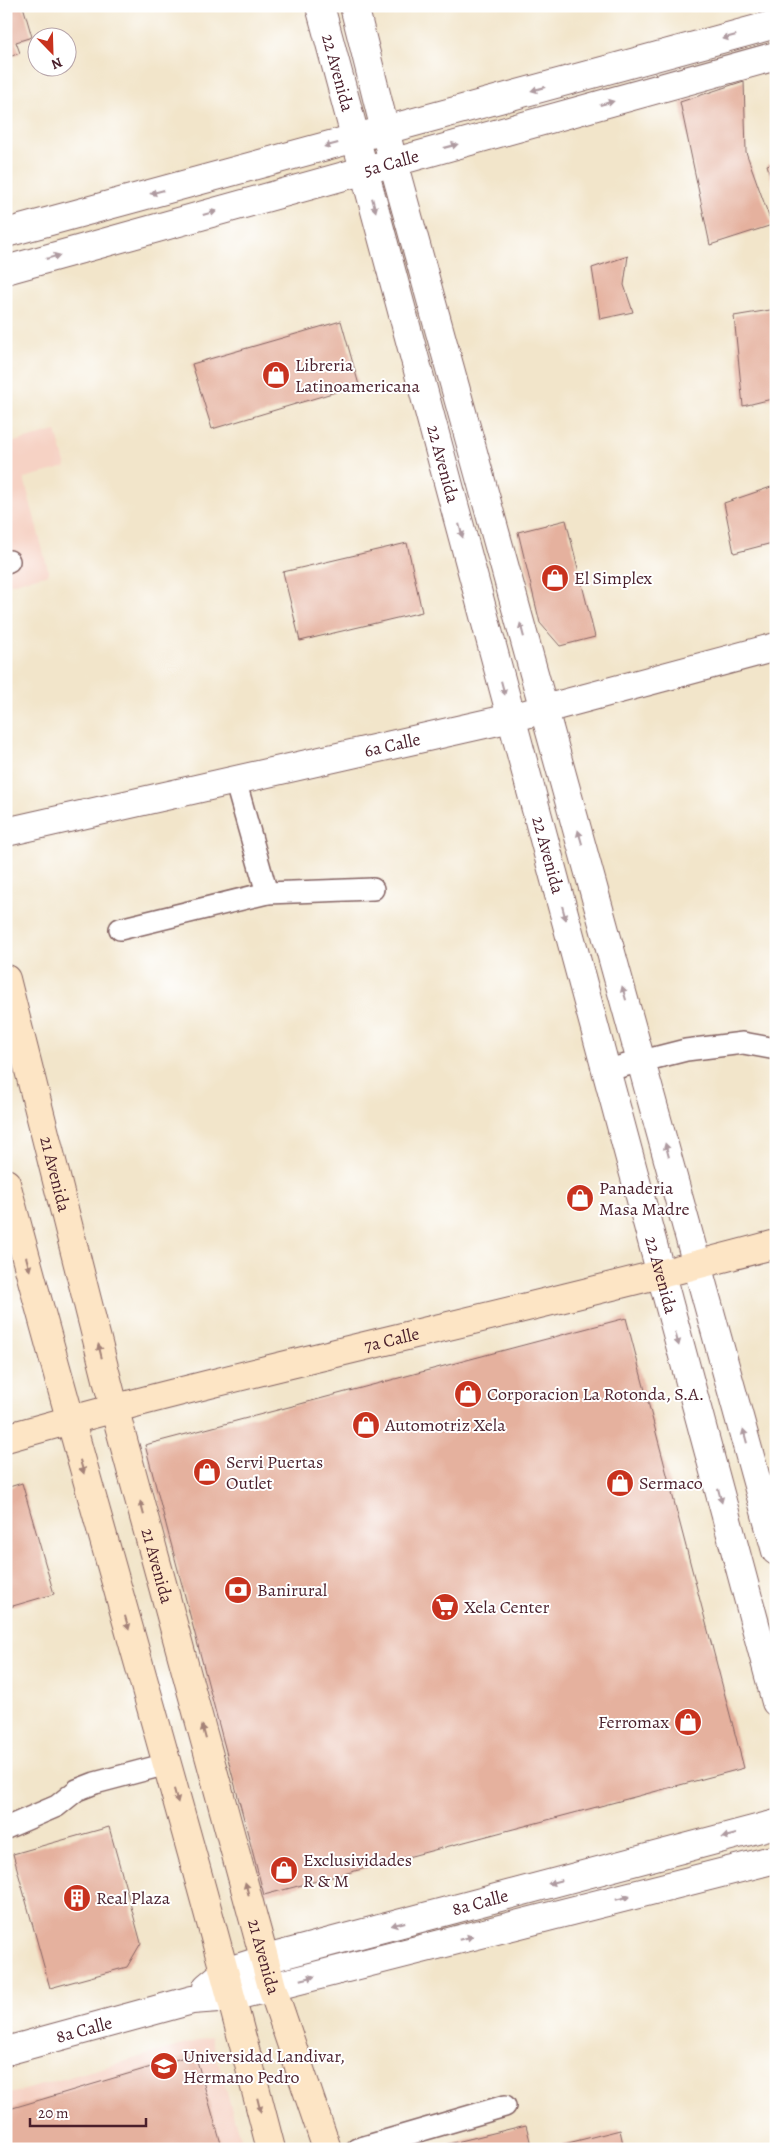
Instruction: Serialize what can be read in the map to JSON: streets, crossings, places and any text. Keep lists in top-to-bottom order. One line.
{"streets":{"street":["22 Avenida","5a Calle","6a Calle","21 Avenida","7a Calle","8a Calle"]},"crossings":[["22 Avenida","5a Calle"],["22 Avenida","6a Calle"],["22 Avenida","7a Calle"],["21 Avenida","7a Calle"],["21 Avenida","8a Calle"]],"places":{"shop":["Libreria Latinoamericana","El Simplex","Panaderia Masa Madre","Corporacion La Rotonda, S.A.","Automotriz Xela","Servi Puertas Outlet","Sermaco","Ferromax","Exclusividades R & M"],"bank":["Banirural"],"supermarket":["Xela Center"],"building":["Real Plaza"],"school or university":["Universidad Landivar, Hermano Pedro"]},"scale_bar":"20 m","north":"bottom right"}
